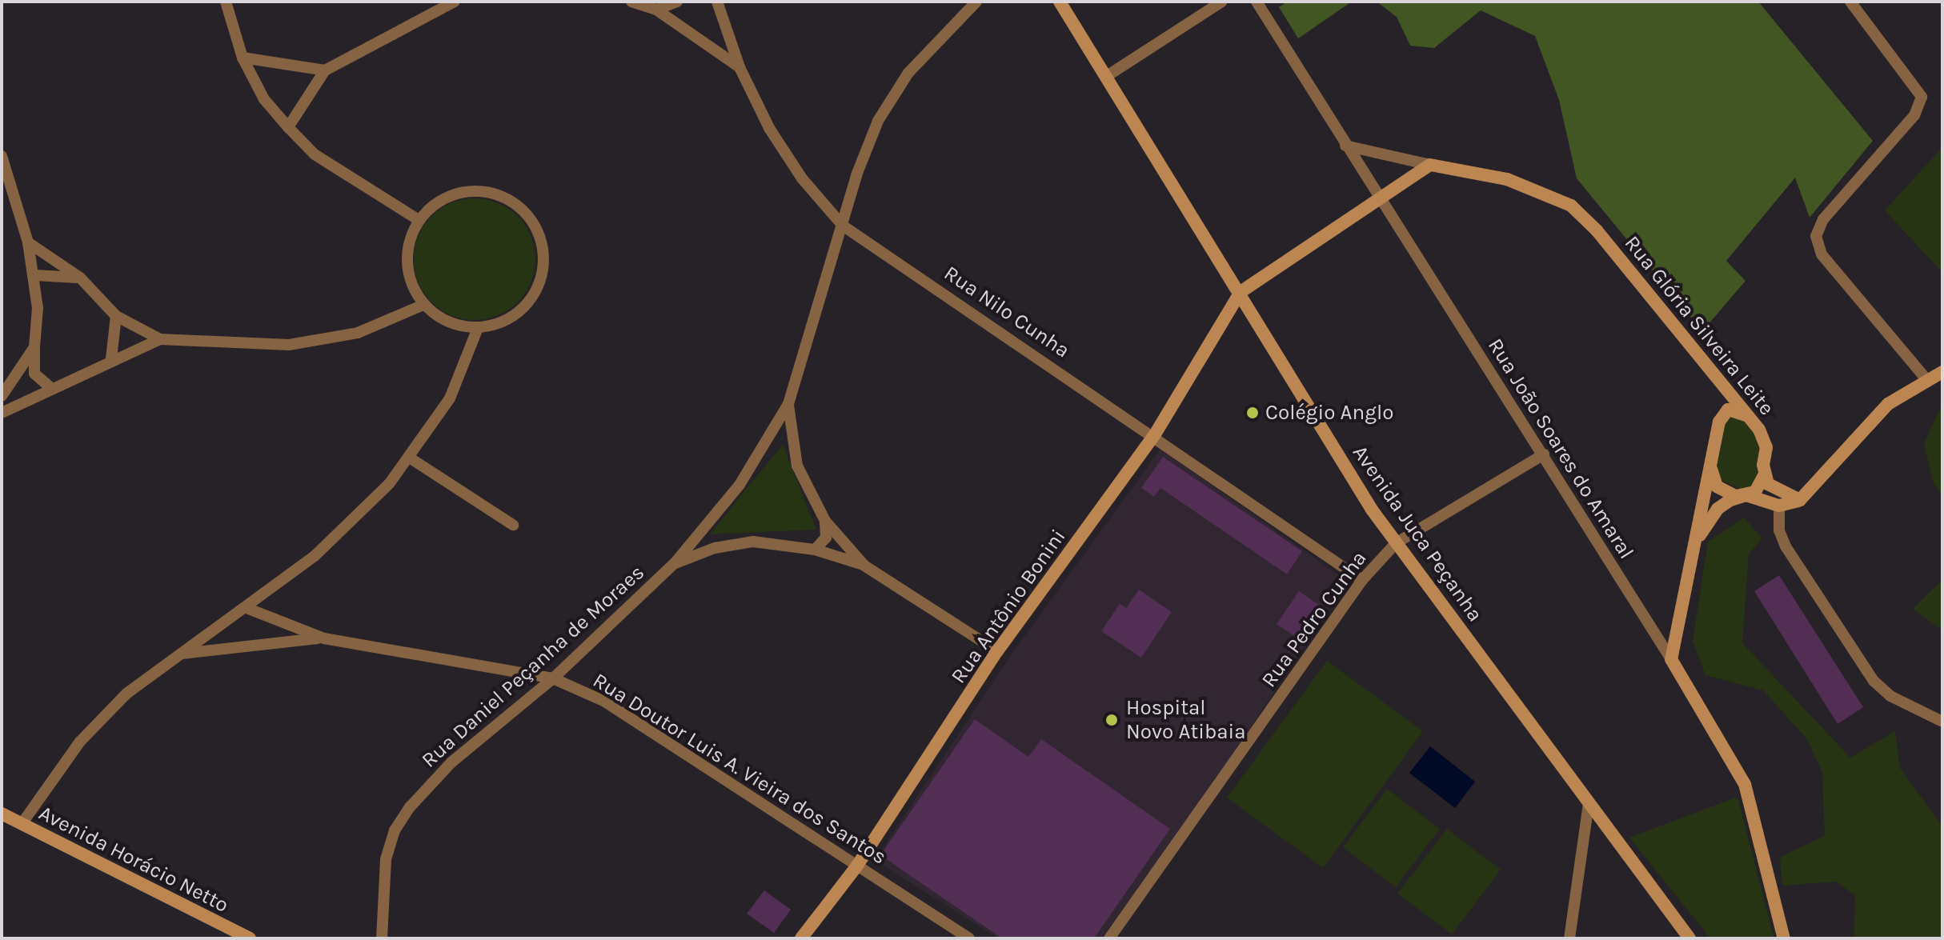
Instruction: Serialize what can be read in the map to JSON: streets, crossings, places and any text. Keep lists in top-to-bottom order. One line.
{"streets":{"main road":["Rua Glória Silveira Leite","Rua João Soares do Amaral","Avenida Juca Peçanha","Rua Antônio Bonini","Avenida Horácio Netto"],"street":["Rua Nilo Cunha","Rua Pedro Cunha","Rua Daniel Peçanha de Moraes","Rua Doutor Luis A. Vieira dos Santos"]},"crossings":[["Rua Nilo Cunha","Rua Antônio Bonini"],["Rua Nilo Cunha","Rua Pedro Cunha"],["Rua Nilo Cunha","Rua Daniel Peçanha de Moraes"],["Rua João Soares do Amaral","Rua Pedro Cunha"],["Avenida Juca Peçanha","Rua Antônio Bonini"],["Avenida Juca Peçanha","Rua Pedro Cunha"],["Rua Antônio Bonini","Rua Doutor Luis A. Vieira dos Santos"],["Rua Daniel Peçanha de Moraes","Rua Doutor Luis A. Vieira dos Santos"]],"places":["Colégio Anglo","Hospital Novo Atibaia"]}
